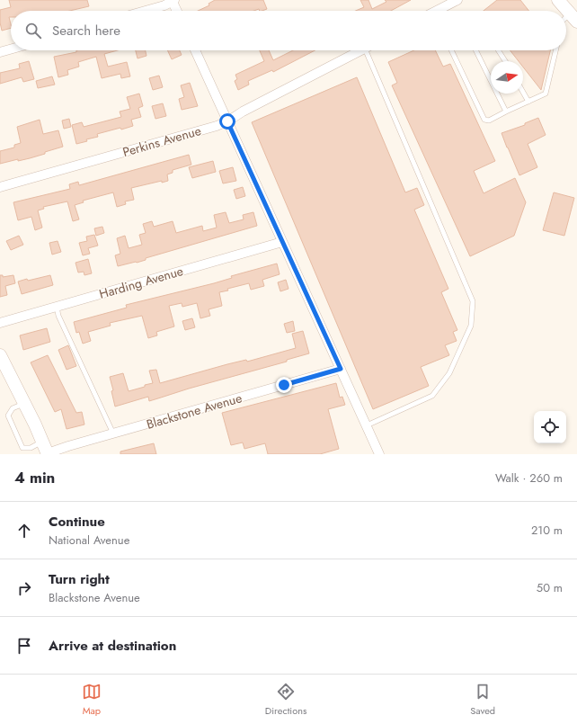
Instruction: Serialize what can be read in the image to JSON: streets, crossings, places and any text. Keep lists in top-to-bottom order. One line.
{"streets":{"street":["Perkins Avenue","Harding Avenue","Blackstone Avenue"]},"north":"right","page":{"search":"Search here","heading":["4 min","Walk · 260 m"],"list":[["Continue","National Avenue","210 m"],["Turn right","Blackstone Avenue","50 m"],"Arrive at destination"],"nav":["Map","Directions","Saved"]}}
